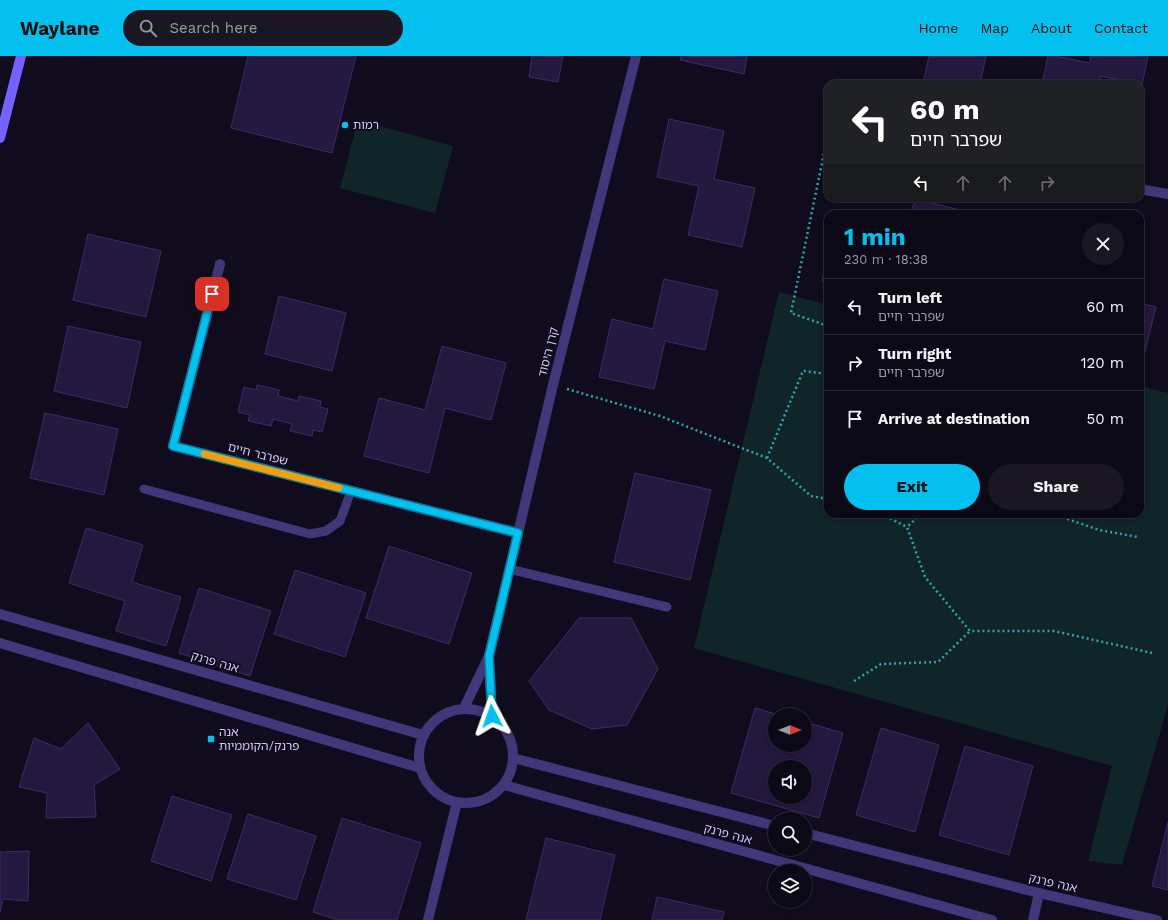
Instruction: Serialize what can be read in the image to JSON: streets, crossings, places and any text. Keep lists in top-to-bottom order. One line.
{"streets":{"street":["קרן היסוד","שפרבר חיים","אנה פרנק"]},"crossings":[["קרן היסוד","שפרבר חיים"],["קרן היסוד","אנה פרנק"]],"places":{"other":["רמות"],"transit":["אנה פרנק/הקוממיות"]},"north":"right","page":{"header":"Waylane","search":"Search here","nav":["Home","Map","About","Contact"],"turn":["60 m","שפרבר חיים"],"heading":["1 min","230 m · 18:38"],"list":[{"name":"Turn left","note":"שפרבר חיים","value":"60 m"},{"name":"Turn right","note":"שפרבר חיים","value":"120 m"},{"name":"Arrive at destination","value":"50 m"}],"buttons":["Exit","Share"]}}
